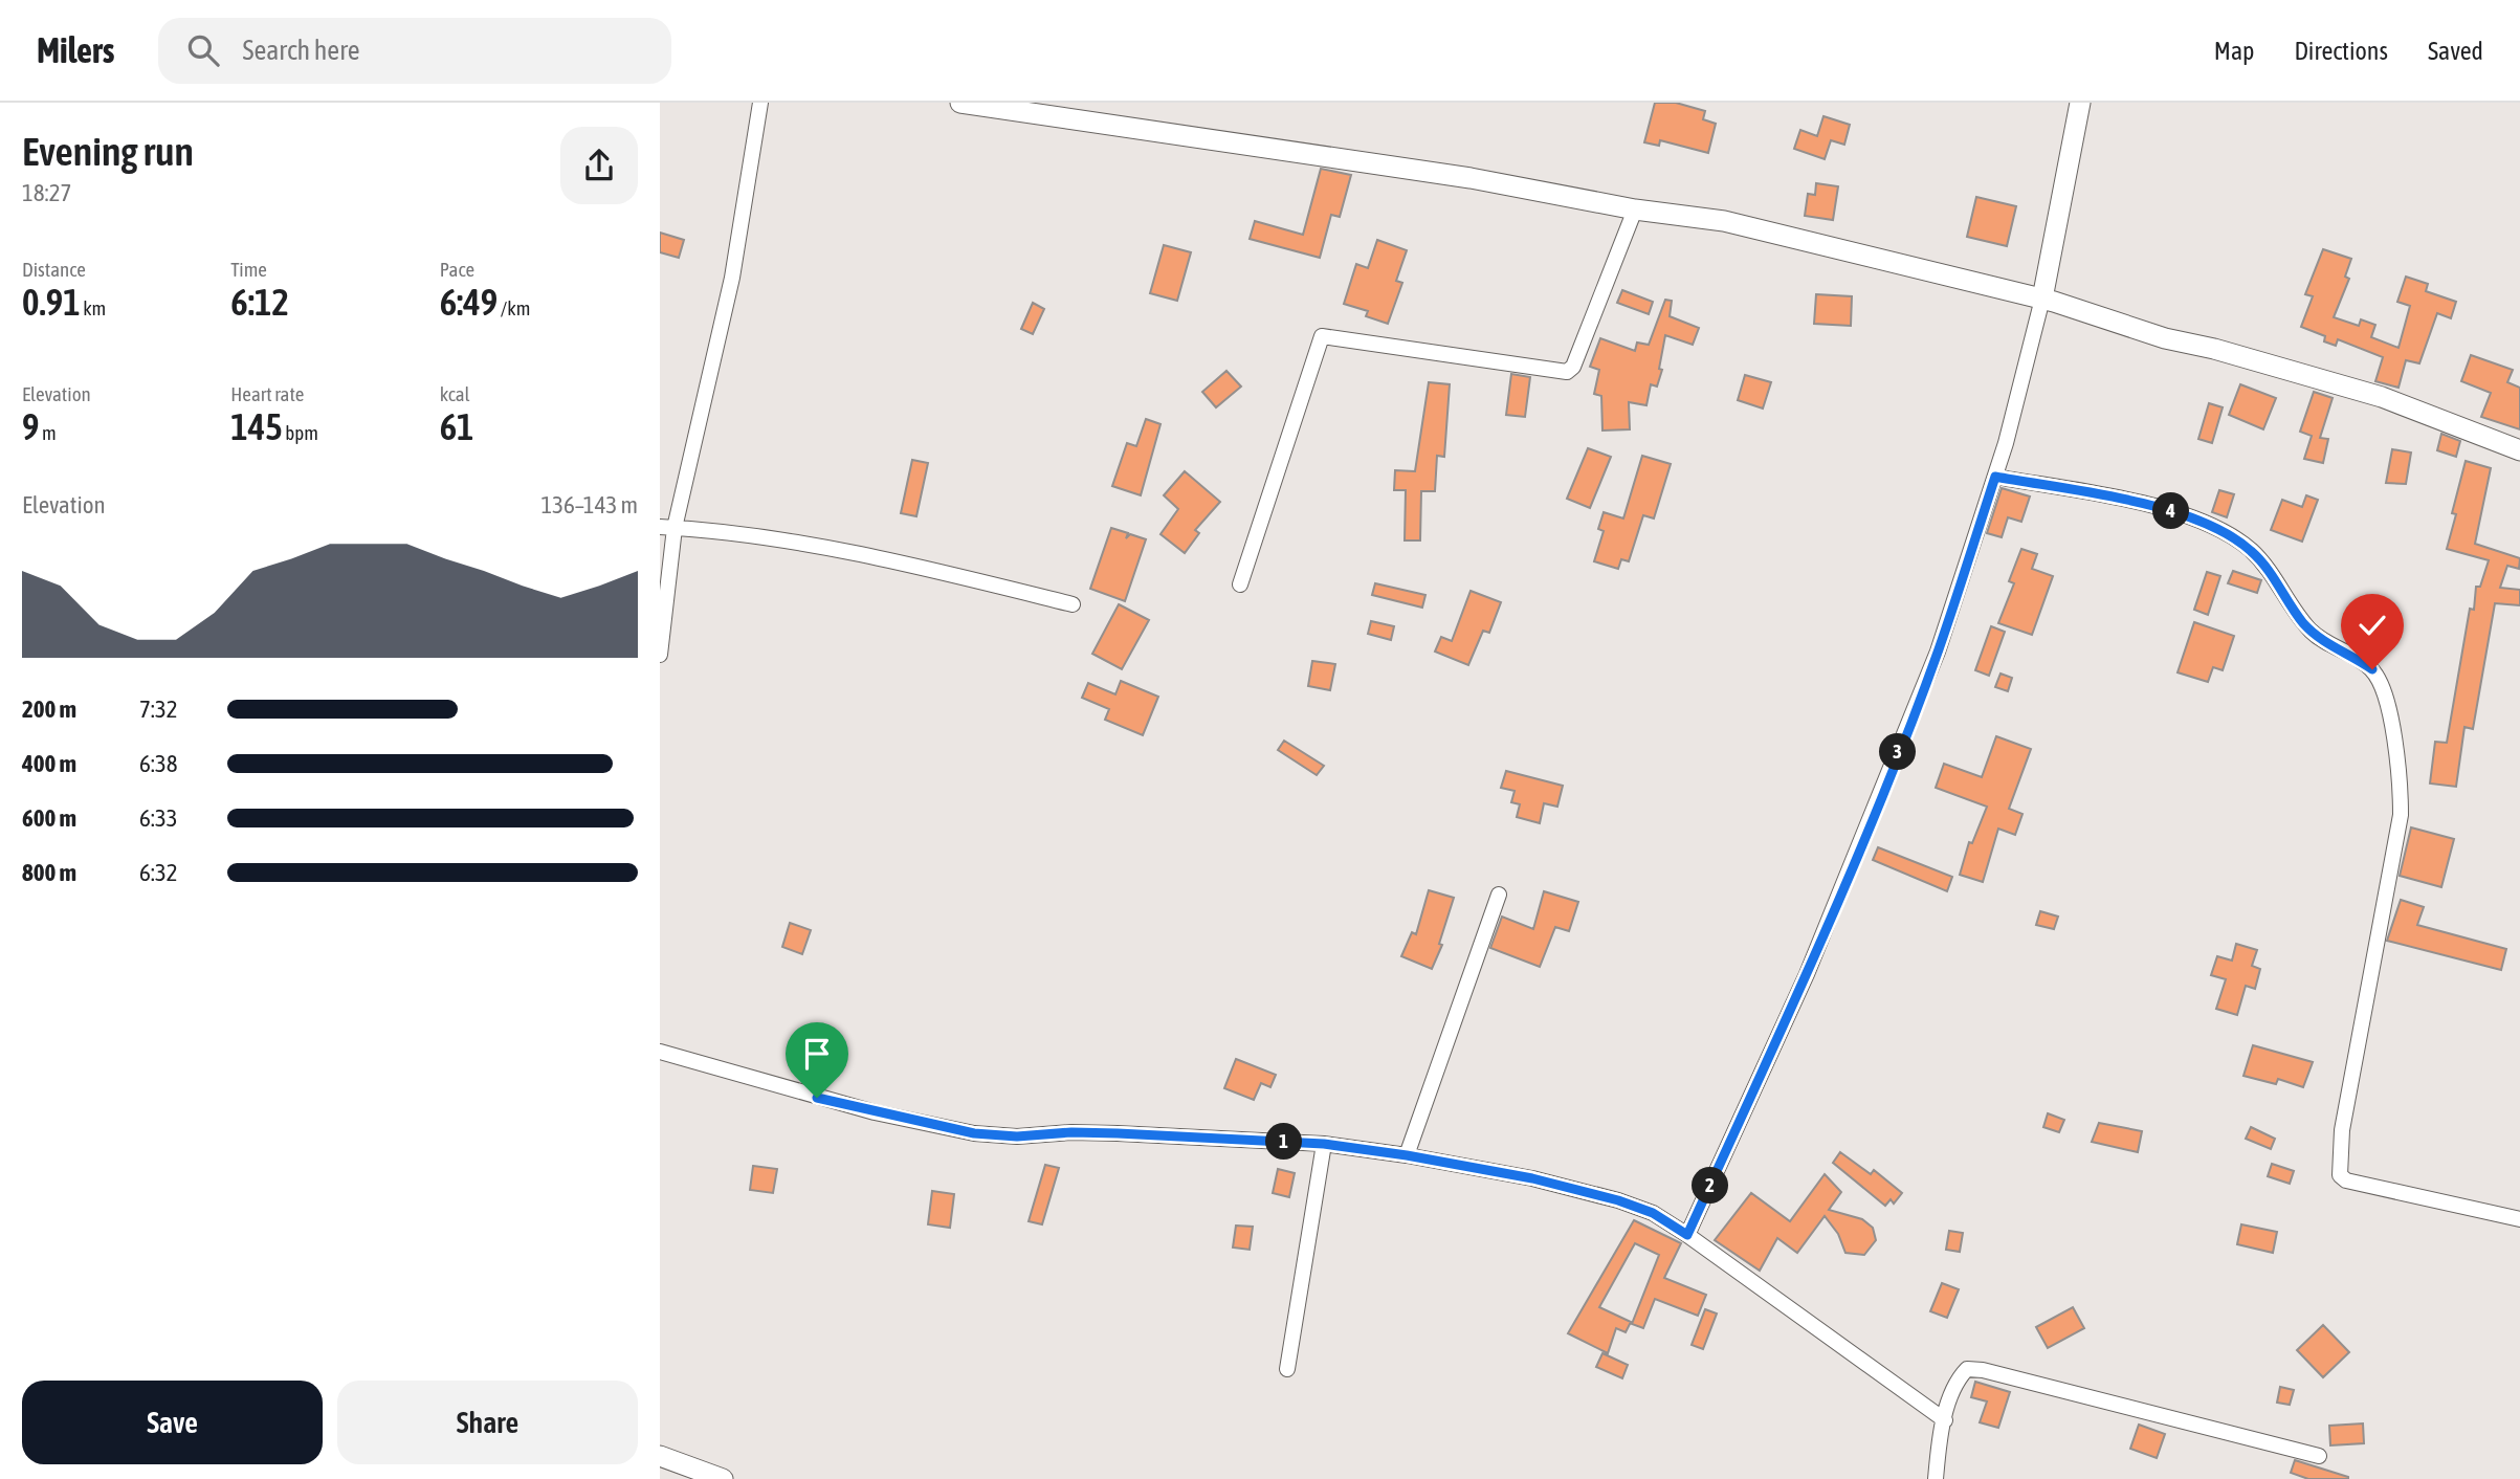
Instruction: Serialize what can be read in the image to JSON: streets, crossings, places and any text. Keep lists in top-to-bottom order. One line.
{"page":{"header":"Milers","search":"Search here","nav":["Map","Directions","Saved"],"heading":["Evening run","18:27"],"stats":[["Distance","0.91 km"],["Time","6:12"],["Pace","6:49 /km"],["Elevation","9 m"],["Heart rate","145 bpm"],["kcal","61"]],"chart":["Elevation","136–143 m"],"pins":["4","3","1","2"],"list":[{"name":"200 m","note":"7:32"},{"name":"400 m","note":"6:38"},{"name":"600 m","note":"6:33"},{"name":"800 m","note":"6:32"}],"buttons":["Save","Share"]}}
